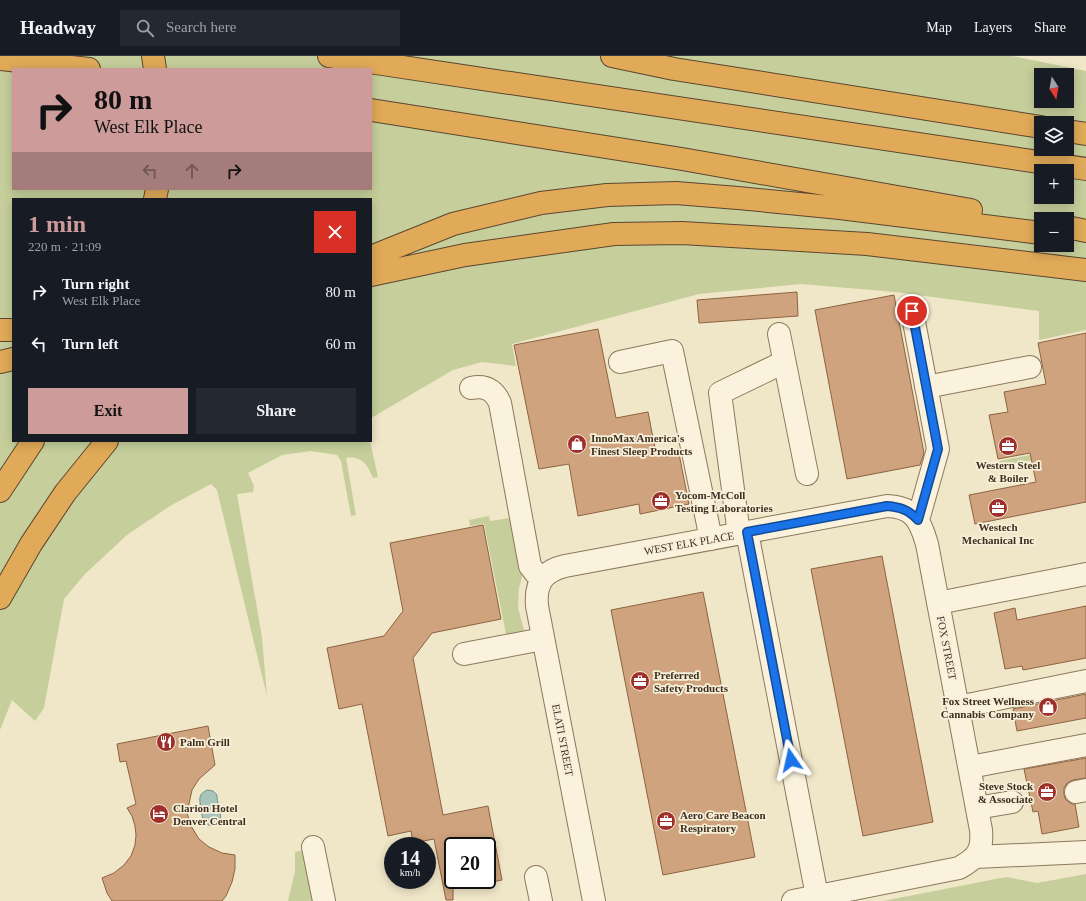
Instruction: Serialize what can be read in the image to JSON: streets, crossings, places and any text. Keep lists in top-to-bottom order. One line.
{"streets":{"street":["WEST ELK PLACE","FOX STREET","ELATI STREET"]},"crossings":[["WEST ELK PLACE","FOX STREET"],["WEST ELK PLACE","ELATI STREET"]],"places":{"shop":["InnoMax America's Finest Sleep Products","Fox Street Wellness Cannabis Company"],"office":["Western Steel & Boiler","Yocom-McColl Testing Laboratories","Westech Mechanical Inc","Preferred Safety Products","Steve Stock & Associate","Aero Care Beacon Respiratory"],"restaurant":["Palm Grill"],"hotel":["Clarion Hotel Denver Central"]},"north":"bottom","page":{"header":"Headway","search":"Search here","nav":["Map","Layers","Share"],"map_buttons":["+","−"],"turn":["80 m","West Elk Place"],"heading":["1 min","220 m · 21:09"],"list":[{"name":"Turn right","note":"West Elk Place","value":"80 m"},{"name":"Turn left","value":"60 m"}],"buttons":["Exit","Share"],"speed":"14 km/h","limit":"20"}}
